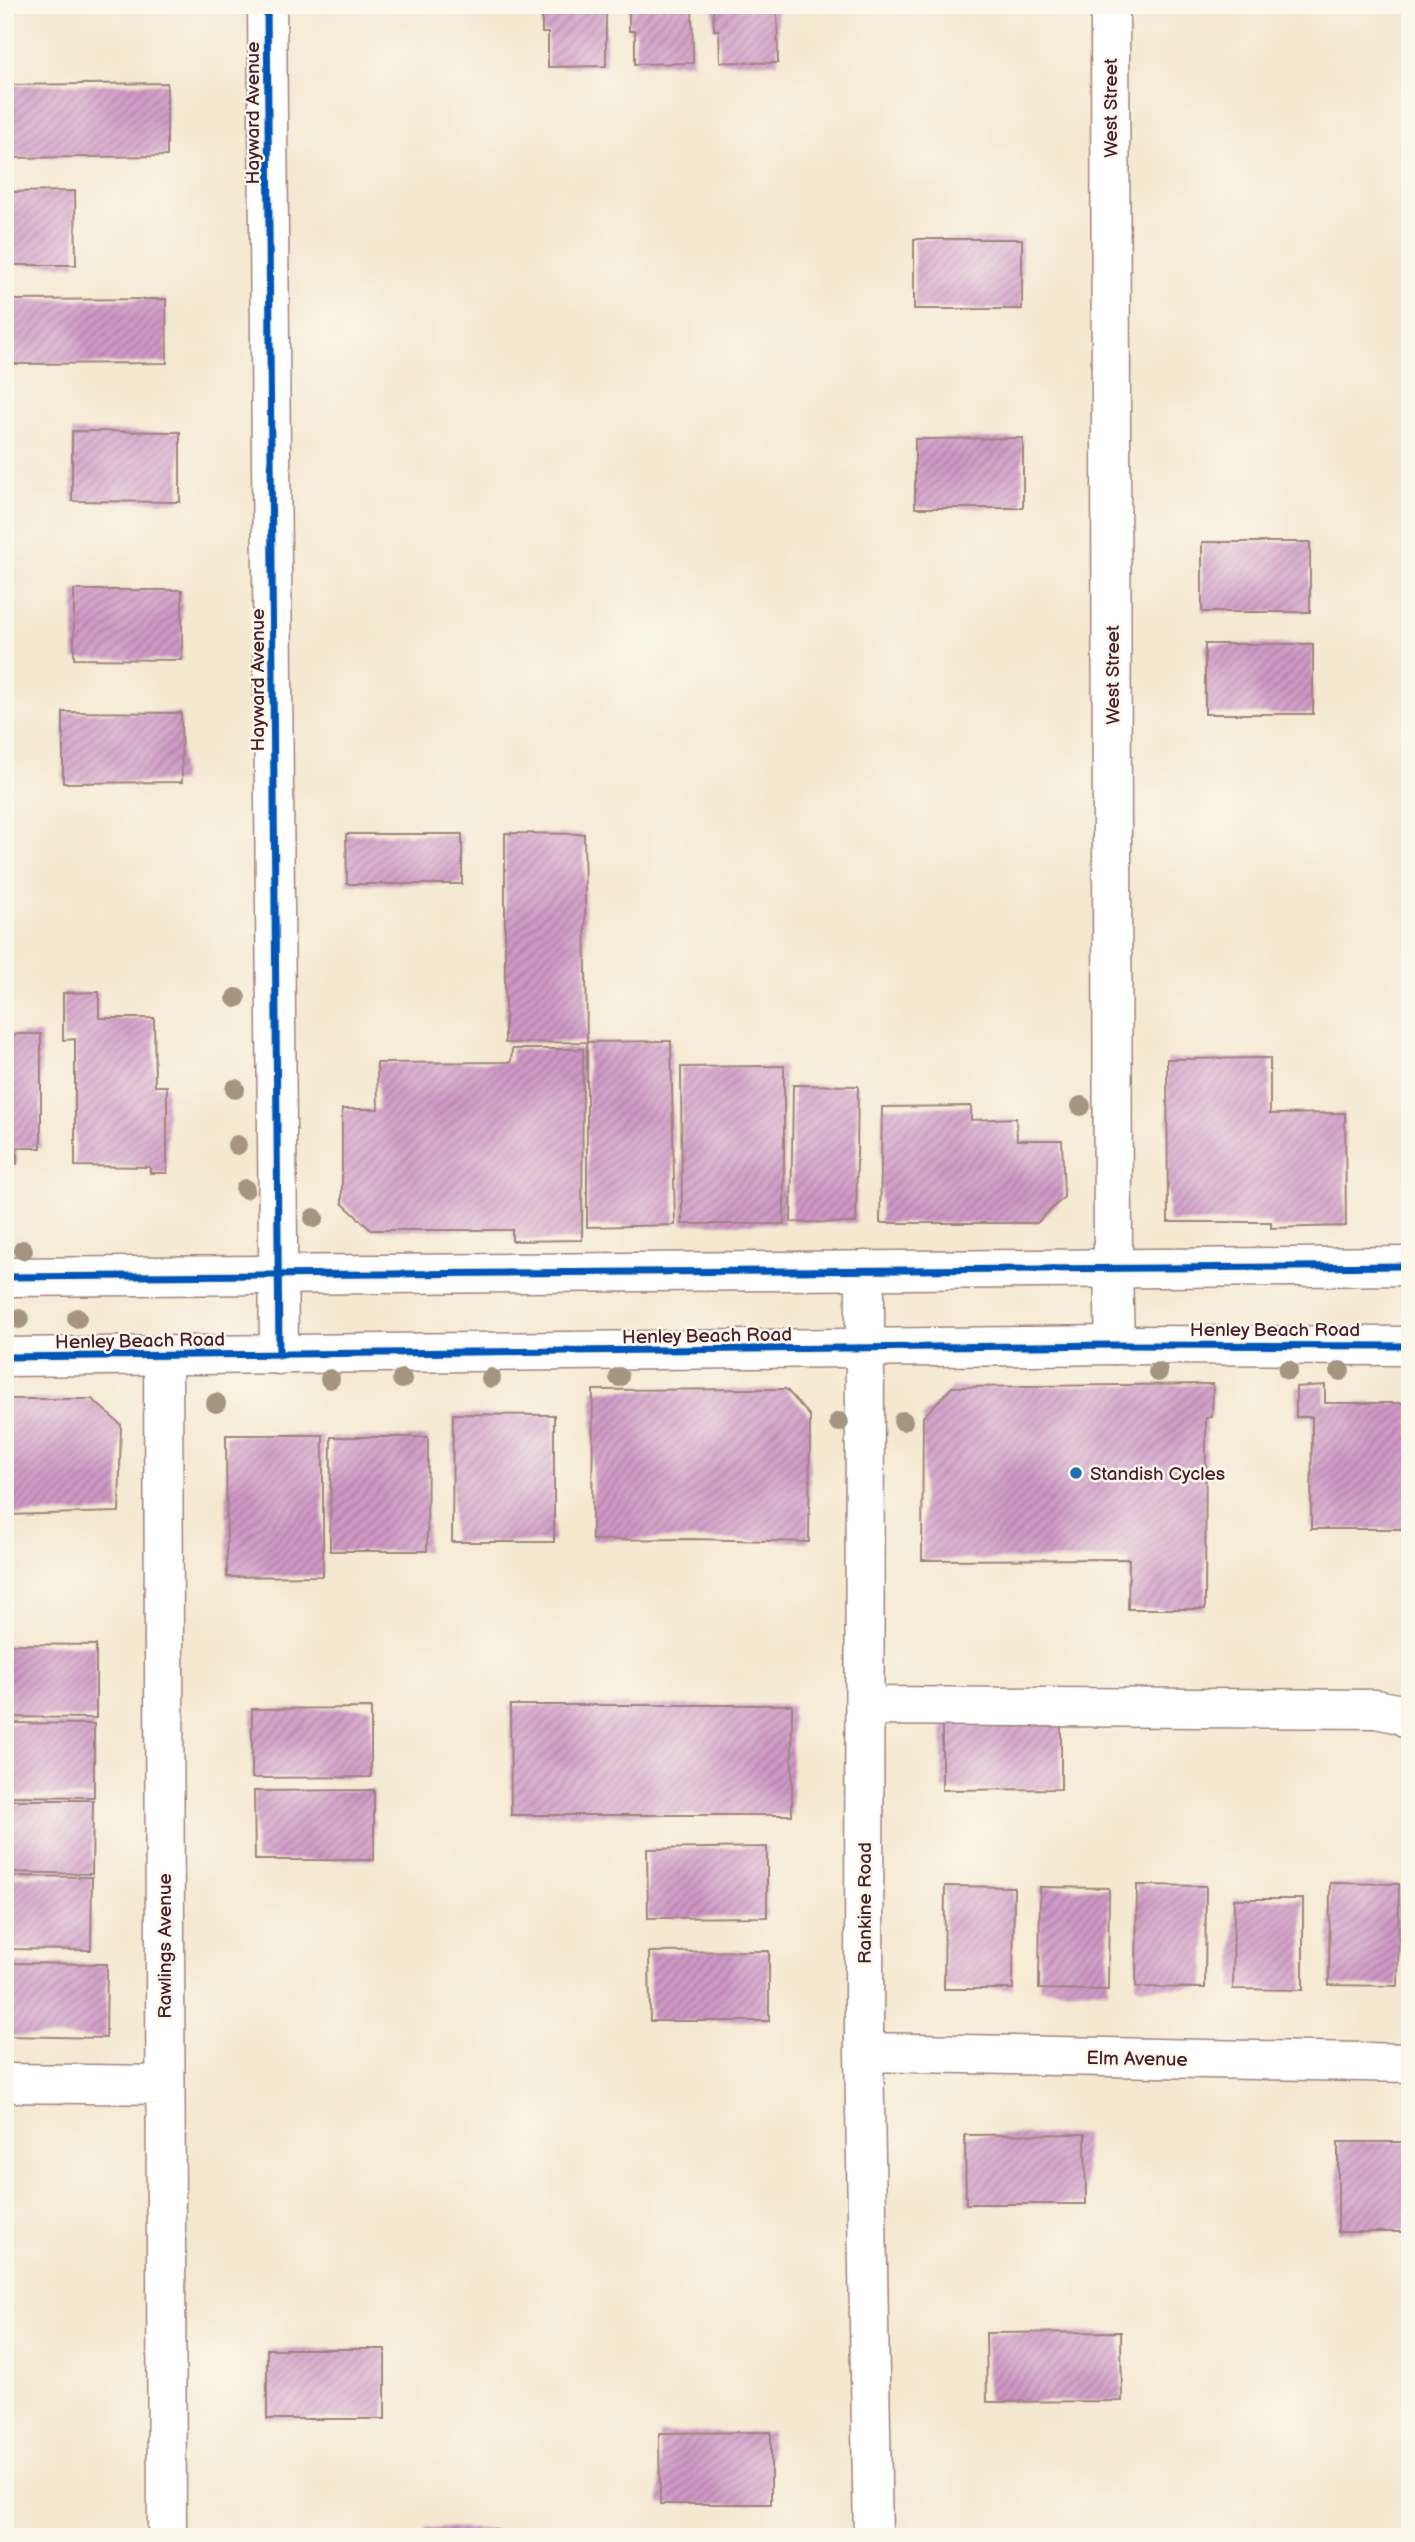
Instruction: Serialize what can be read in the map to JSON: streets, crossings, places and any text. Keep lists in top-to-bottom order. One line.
{"streets":{"street":["West Street","Hayward Avenue","Henley Beach Road","Rankine Road","Rawlings Avenue","Elm Avenue"]},"crossings":[["West Street","Henley Beach Road"],["Hayward Avenue","Henley Beach Road"],["Henley Beach Road","Rankine Road"],["Henley Beach Road","Rawlings Avenue"],["Rankine Road","Elm Avenue"]],"places":["Standish Cycles"]}
